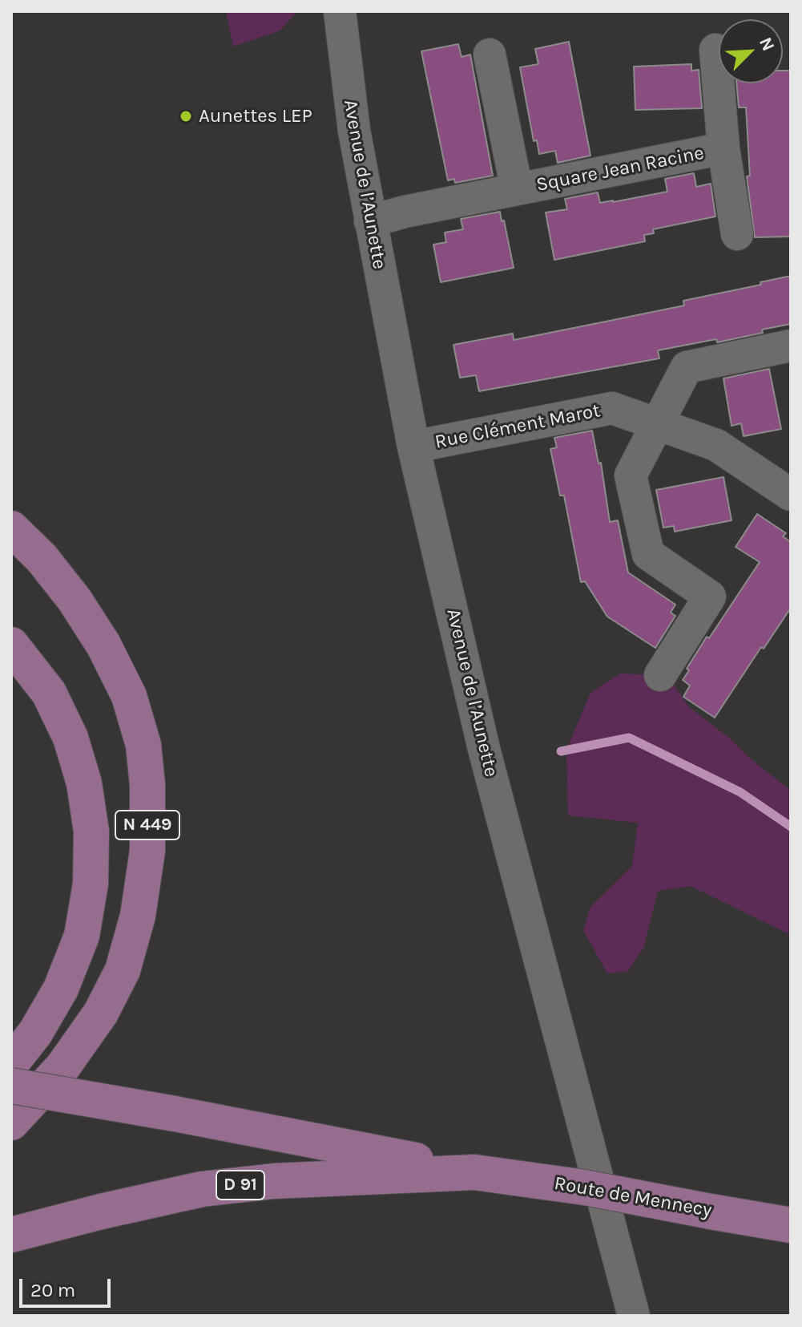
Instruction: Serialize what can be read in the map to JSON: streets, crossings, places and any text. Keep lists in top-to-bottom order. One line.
{"streets":{"main road":["N 449","D 91","Route de Mennecy"],"street":["Square Jean Racine","Avenue de l’Aunette","Rue Clément Marot"]},"crossings":[["Square Jean Racine","Avenue de l’Aunette"],["Avenue de l’Aunette","Rue Clément Marot"],["D 91","Route de Mennecy"]],"places":["Aunettes LEP"],"scale_bar":"20 m","north":"top right"}
